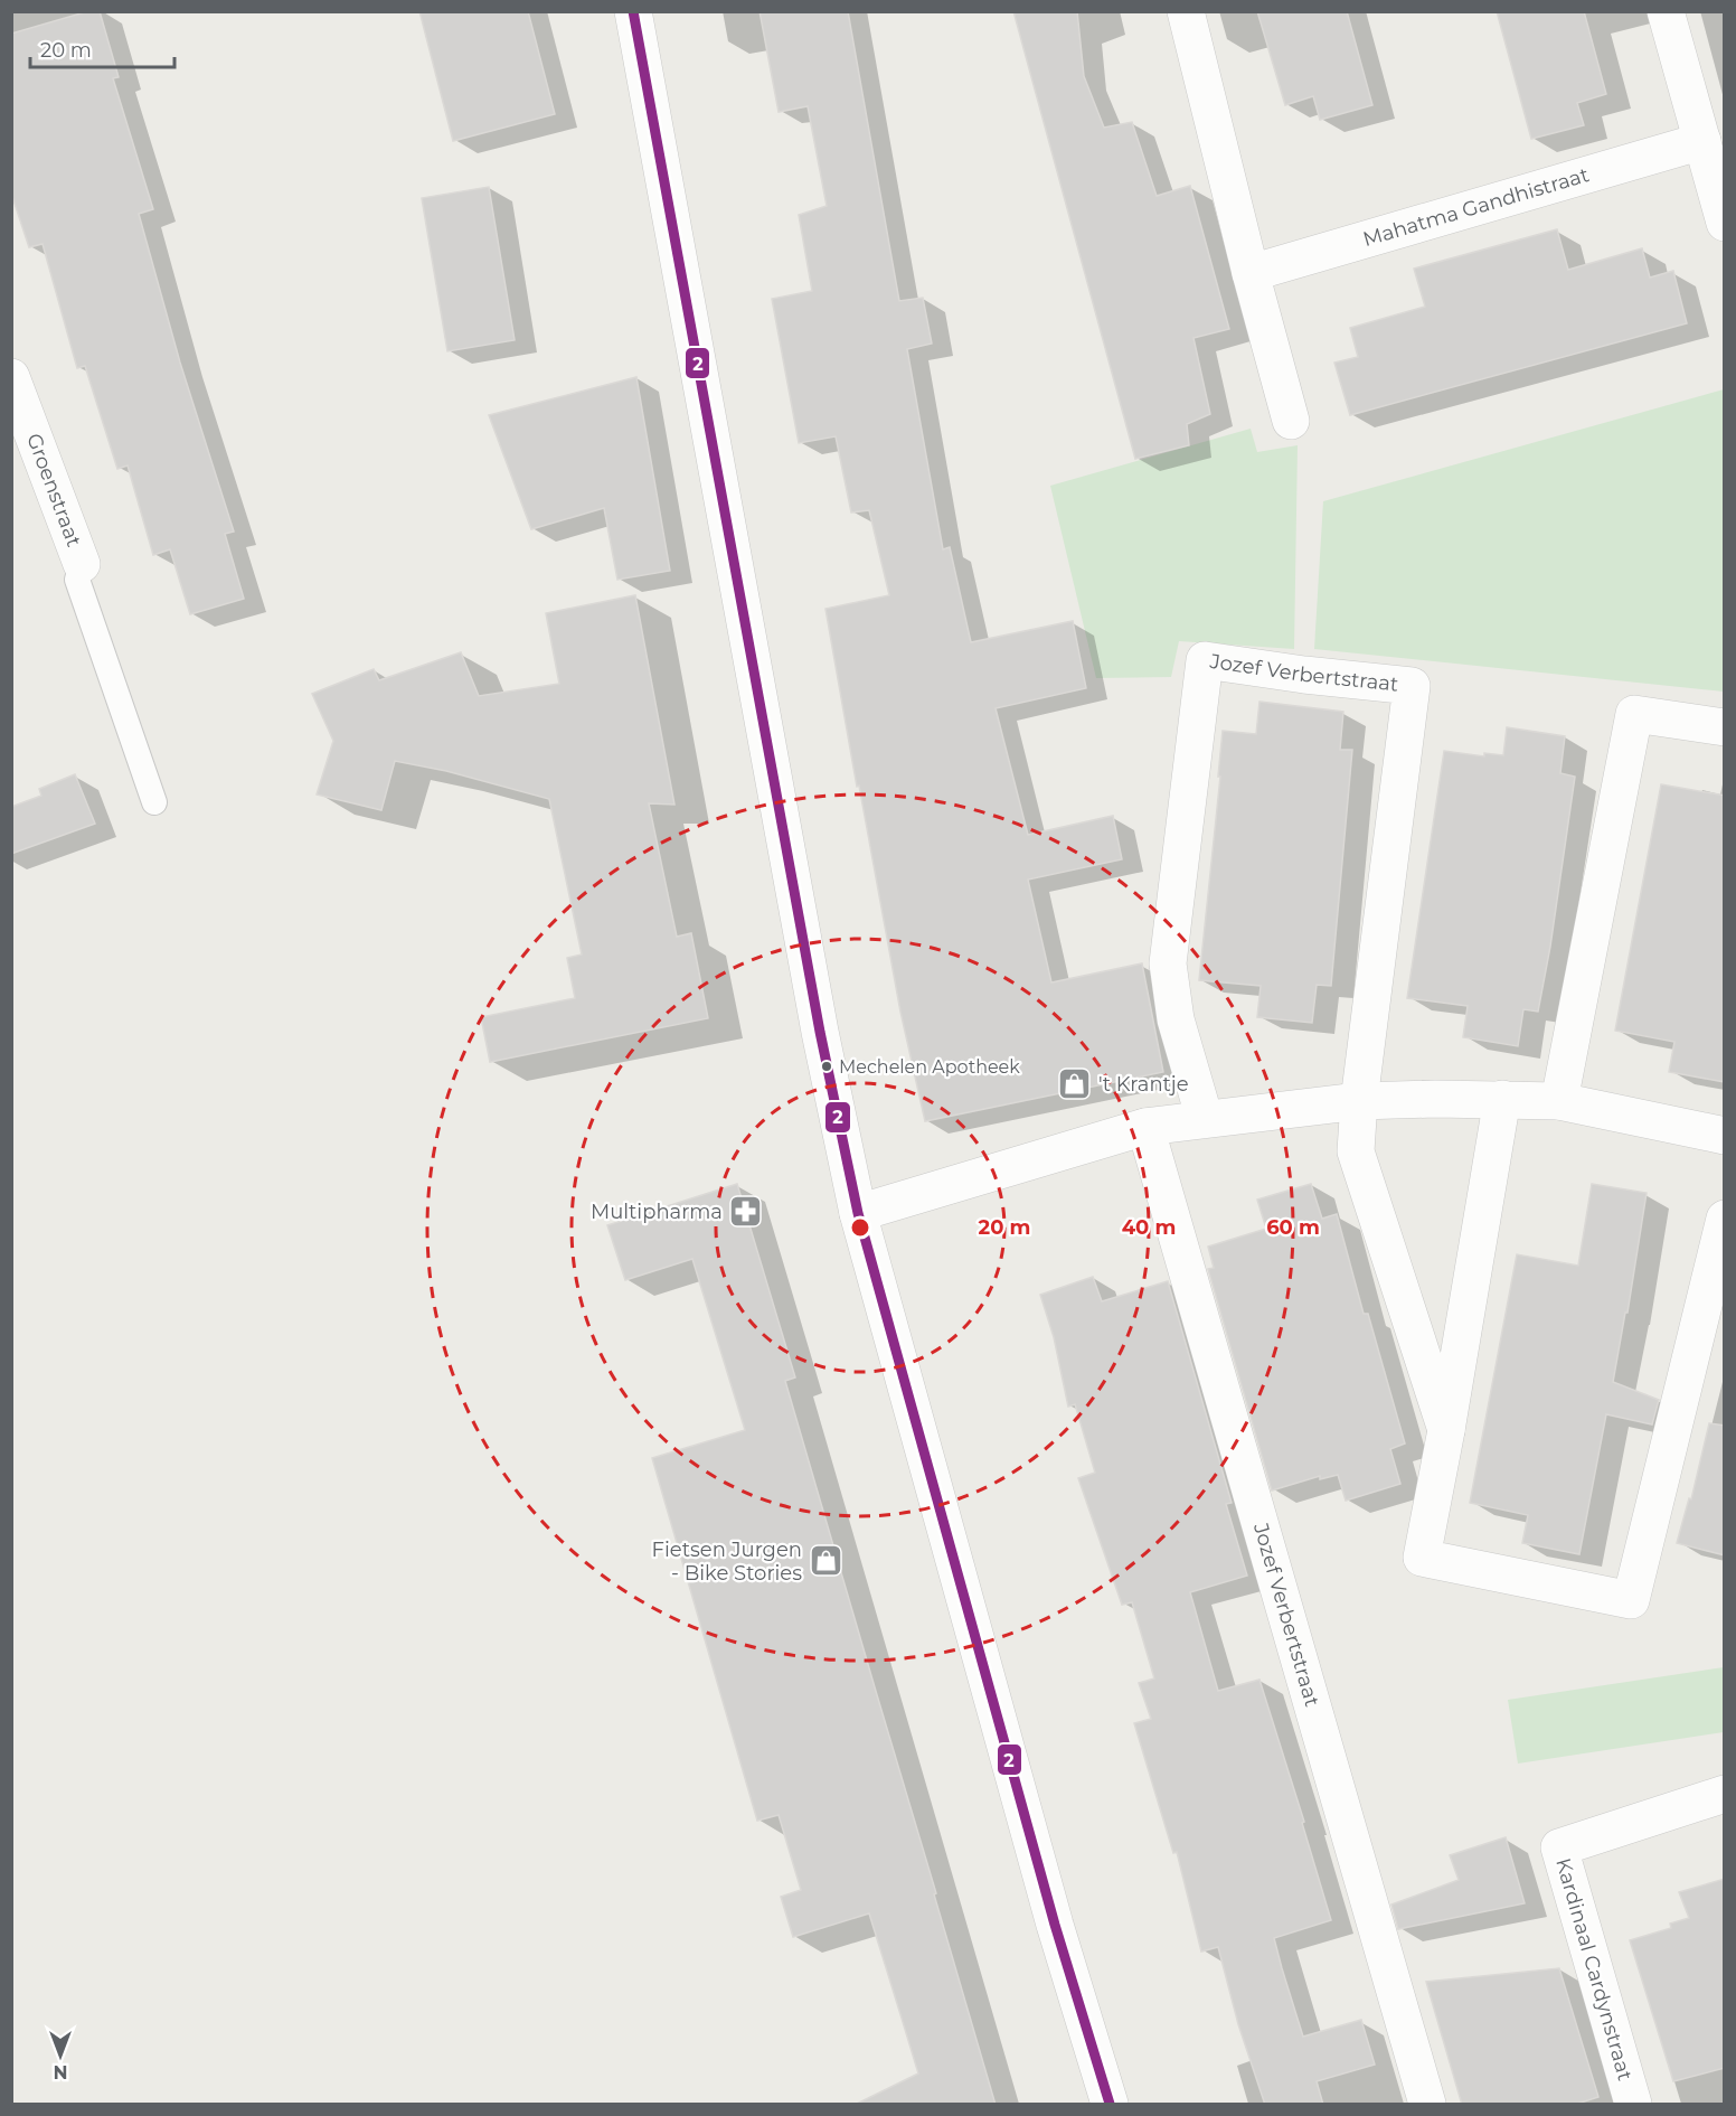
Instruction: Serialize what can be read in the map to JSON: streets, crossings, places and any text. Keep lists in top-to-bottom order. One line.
{"streets":{"street":["Mahatma Gandhistraat","Groenstraat","Jozef Verbertstraat","Kardinaal Cardynstraat"]},"places":{"other":["Mechelen Apotheek"],"shop":["'t Krantje","Fietsen Jurgen - Bike Stories"],"pharmacy":["Multipharma"]},"lines":["transit line 2"],"scale_bar":"20 m","north":"bottom","rings":["20 m","40 m","60 m"]}
